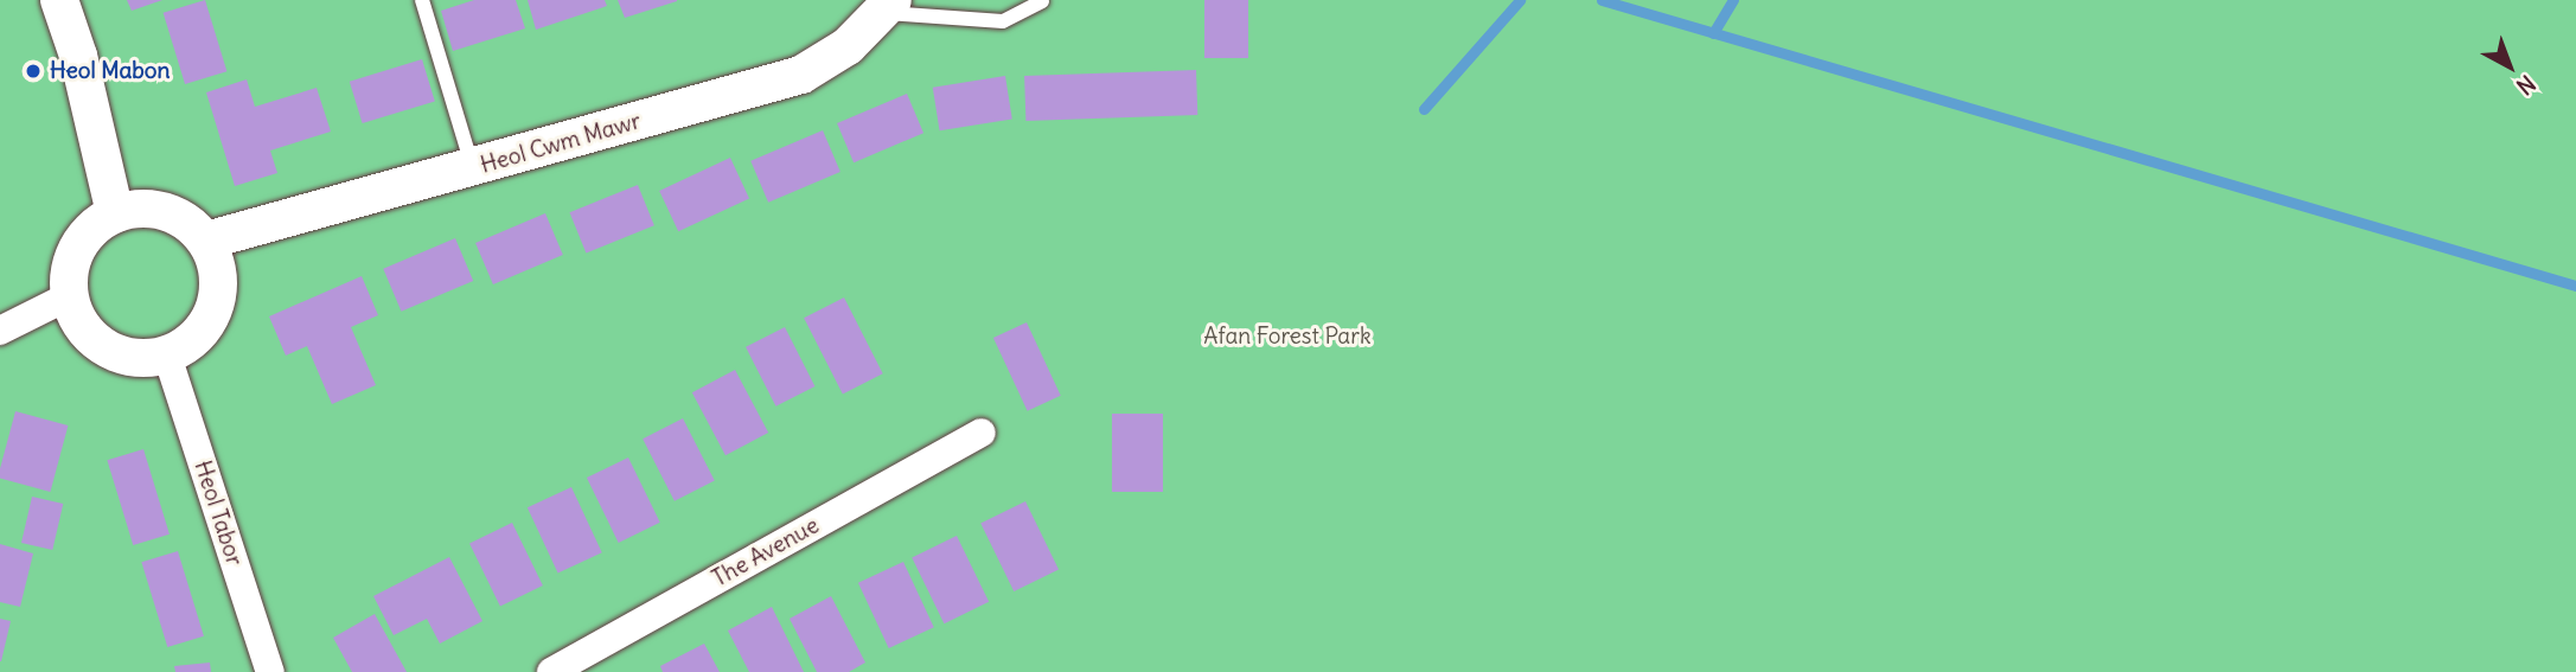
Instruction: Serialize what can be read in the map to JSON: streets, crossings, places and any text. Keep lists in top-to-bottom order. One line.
{"streets":{"street":["Heol Cwm Mawr","Heol Tabor","The Avenue"]},"crossings":[["Heol Cwm Mawr","Heol Tabor"]],"parks":["Afan Forest Park"],"places":["Heol Mabon"],"north":"bottom right"}
